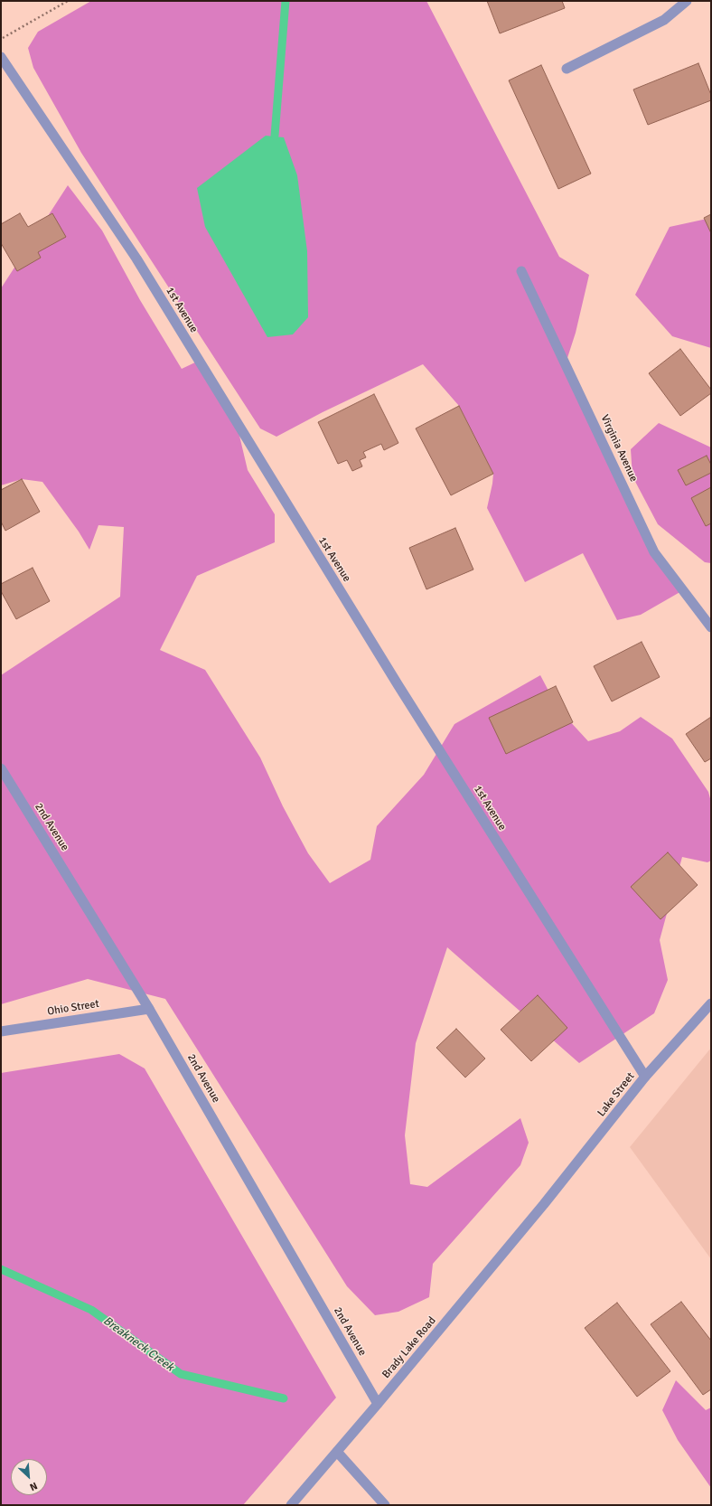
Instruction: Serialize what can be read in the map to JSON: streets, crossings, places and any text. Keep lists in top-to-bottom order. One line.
{"streets":{"street":["1st Avenue","Virginia Avenue","2nd Avenue","Ohio Street","Lake Street","Brady Lake Road"]},"crossings":[["1st Avenue","Lake Street"],["2nd Avenue","Ohio Street"],["2nd Avenue","Brady Lake Road"],["Lake Street","Brady Lake Road"]],"water":["Breakneck Creek"],"north":"bottom right"}
